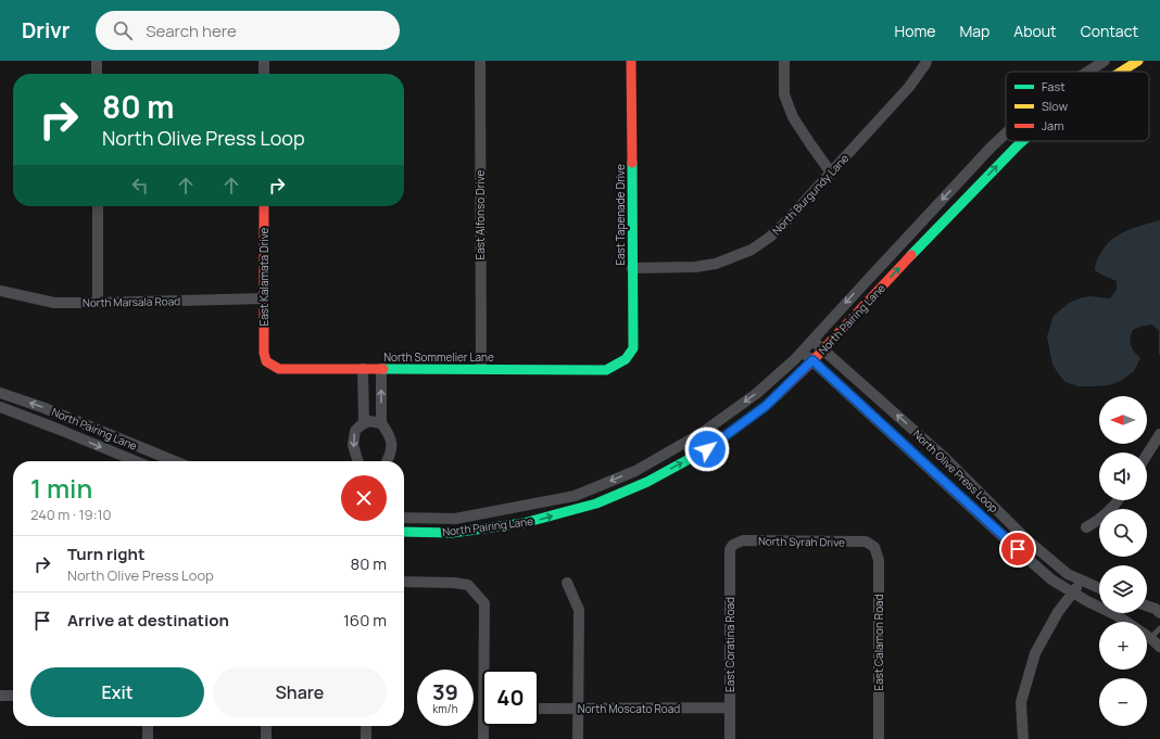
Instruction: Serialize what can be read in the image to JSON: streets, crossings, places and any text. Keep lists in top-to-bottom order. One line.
{"streets":{"street":["North Burgundy Lane","East Alfonso Drive","East Tapenade Drive","East Kalamata Drive","North Marsala Road","North Pairing Lane","North Sommelier Lane","North Olive Press Loop","North Syrah Drive","East Calamon Road","East Coratina Road","North Moscato Road"]},"crossings":[["North Burgundy Lane","East Tapenade Drive"],["East Alfonso Drive","North Sommelier Lane"],["East Tapenade Drive","North Sommelier Lane"],["East Kalamata Drive","North Marsala Road"],["East Kalamata Drive","North Sommelier Lane"],["North Pairing Lane","North Olive Press Loop"],["North Syrah Drive","East Calamon Road"],["North Syrah Drive","East Coratina Road"],["East Coratina Road","North Moscato Road"]],"legend":["Fast","Slow","Jam"],"north":"left","page":{"header":"Drivr","search":"Search here","nav":["Home","Map","About","Contact"],"turn":["80 m","North Olive Press Loop"],"map_buttons":["+","−"],"heading":["1 min","240 m · 19:10"],"list":[{"name":"Turn right","note":"North Olive Press Loop","value":"80 m"},{"name":"Arrive at destination","value":"160 m"}],"buttons":["Exit","Share"],"speed":"39 km/h","limit":"40"}}
